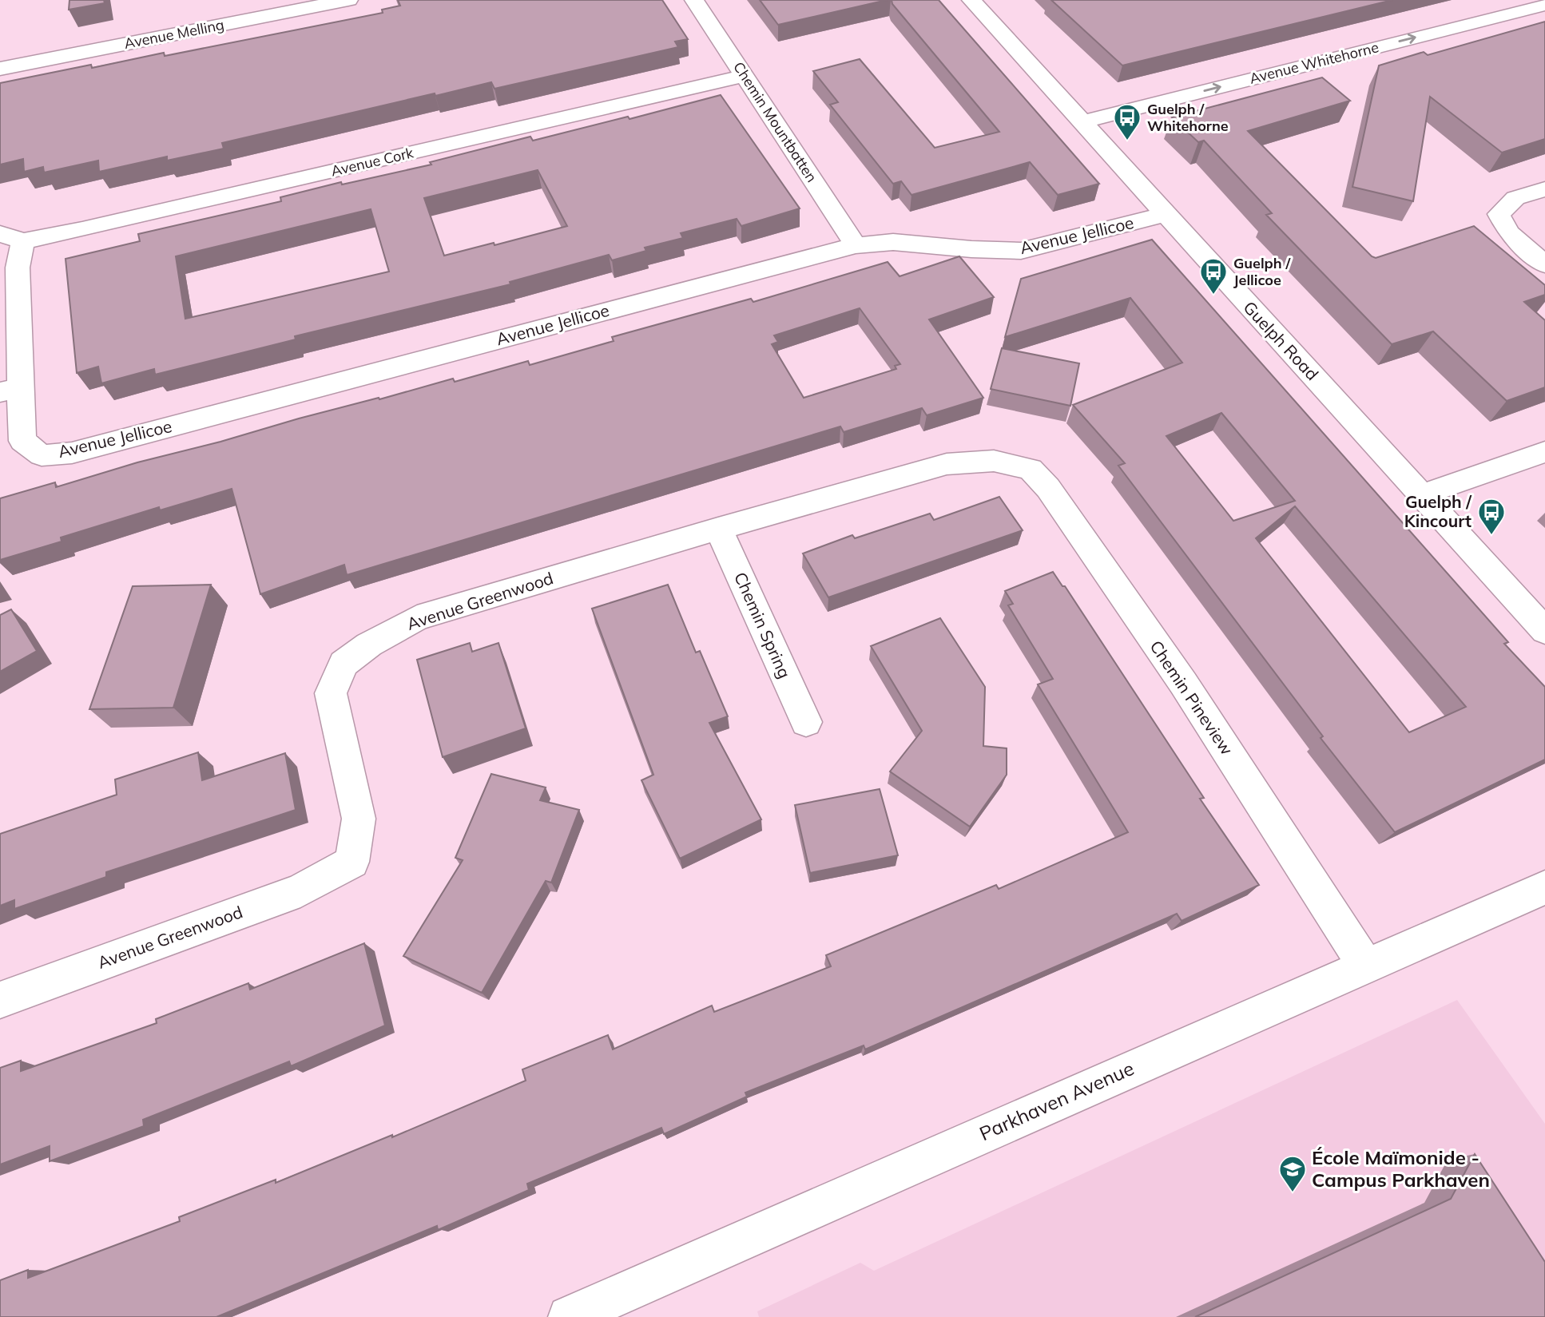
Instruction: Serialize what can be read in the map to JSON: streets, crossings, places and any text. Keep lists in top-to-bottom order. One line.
{"streets":{"street":["Avenue Melling","Avenue Whitehorne","Chemin Mountbatten","Avenue Cork","Avenue Jellicoe","Guelph Road","Avenue Greenwood","Chemin Spring","Chemin Pineview","Parkhaven Avenue"]},"crossings":[["Avenue Whitehorne","Guelph Road"],["Chemin Mountbatten","Avenue Cork"],["Chemin Mountbatten","Avenue Jellicoe"],["Avenue Cork","Avenue Jellicoe"],["Avenue Jellicoe","Guelph Road"],["Avenue Greenwood","Chemin Spring"],["Avenue Greenwood","Chemin Pineview"],["Chemin Pineview","Parkhaven Avenue"]],"one_way":["Avenue Whitehorne"],"places":{"bus stop":["Guelph / Whitehorne","Guelph / Jellicoe","Guelph / Kincourt"],"school or university":["École Maïmonide - Campus Parkhaven"]}}
